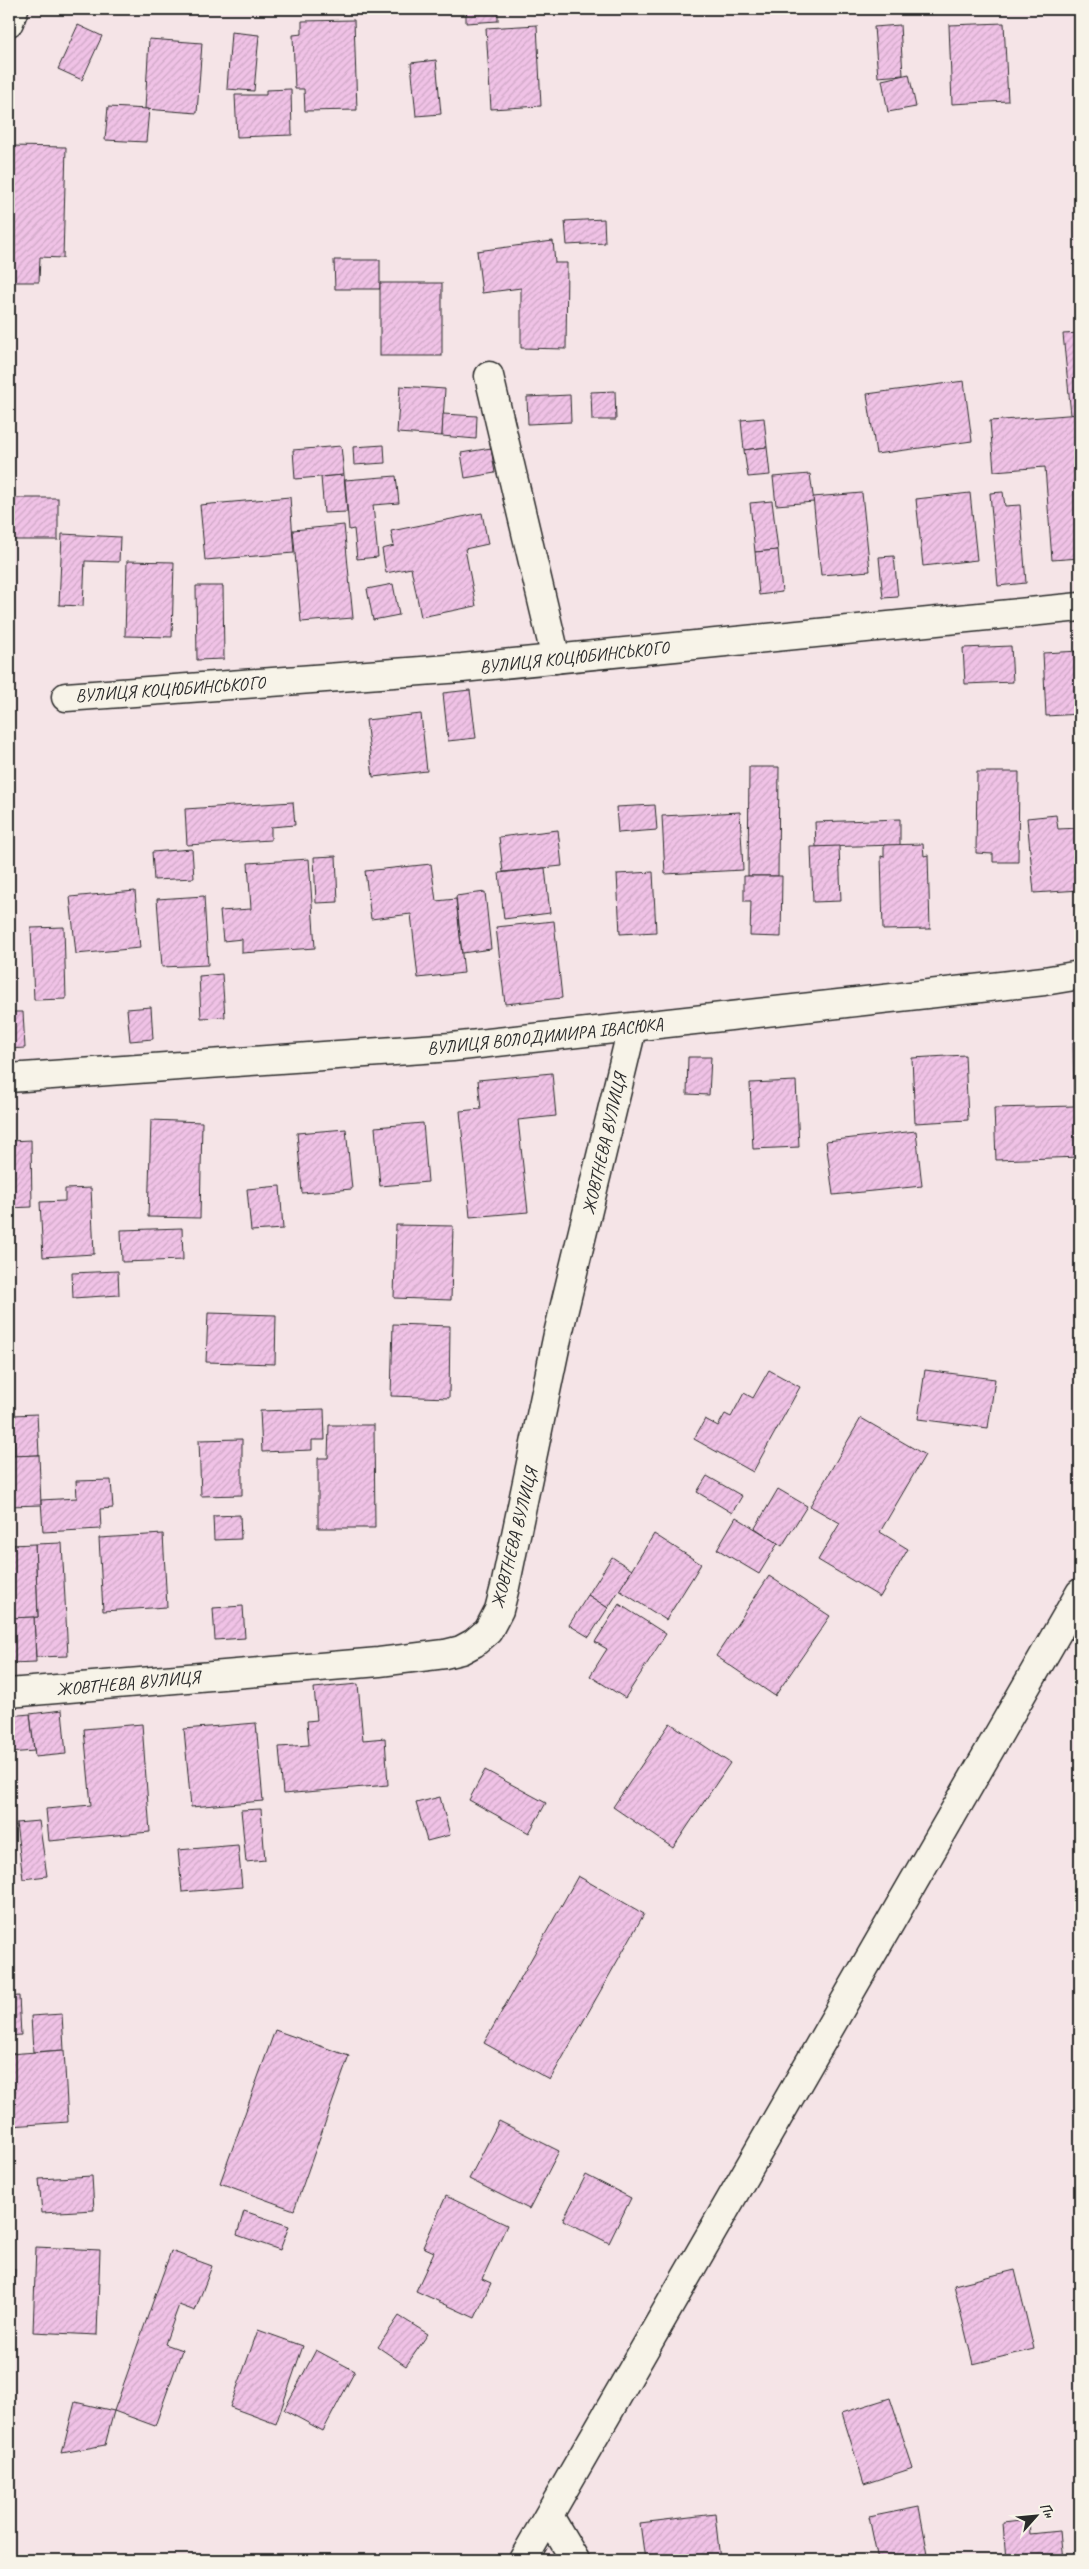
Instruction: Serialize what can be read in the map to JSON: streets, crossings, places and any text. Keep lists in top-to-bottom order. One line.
{"streets":{"street":["ВУЛИЦЯ КОЦЮБИНСЬКОГО","ВУЛИЦЯ ВОЛОДИМИРА ІВАСЮКА","ЖОВТНЕВА ВУЛИЦЯ"]},"crossings":[["ВУЛИЦЯ ВОЛОДИМИРА ІВАСЮКА","ЖОВТНЕВА ВУЛИЦЯ"]],"north":"top right"}
